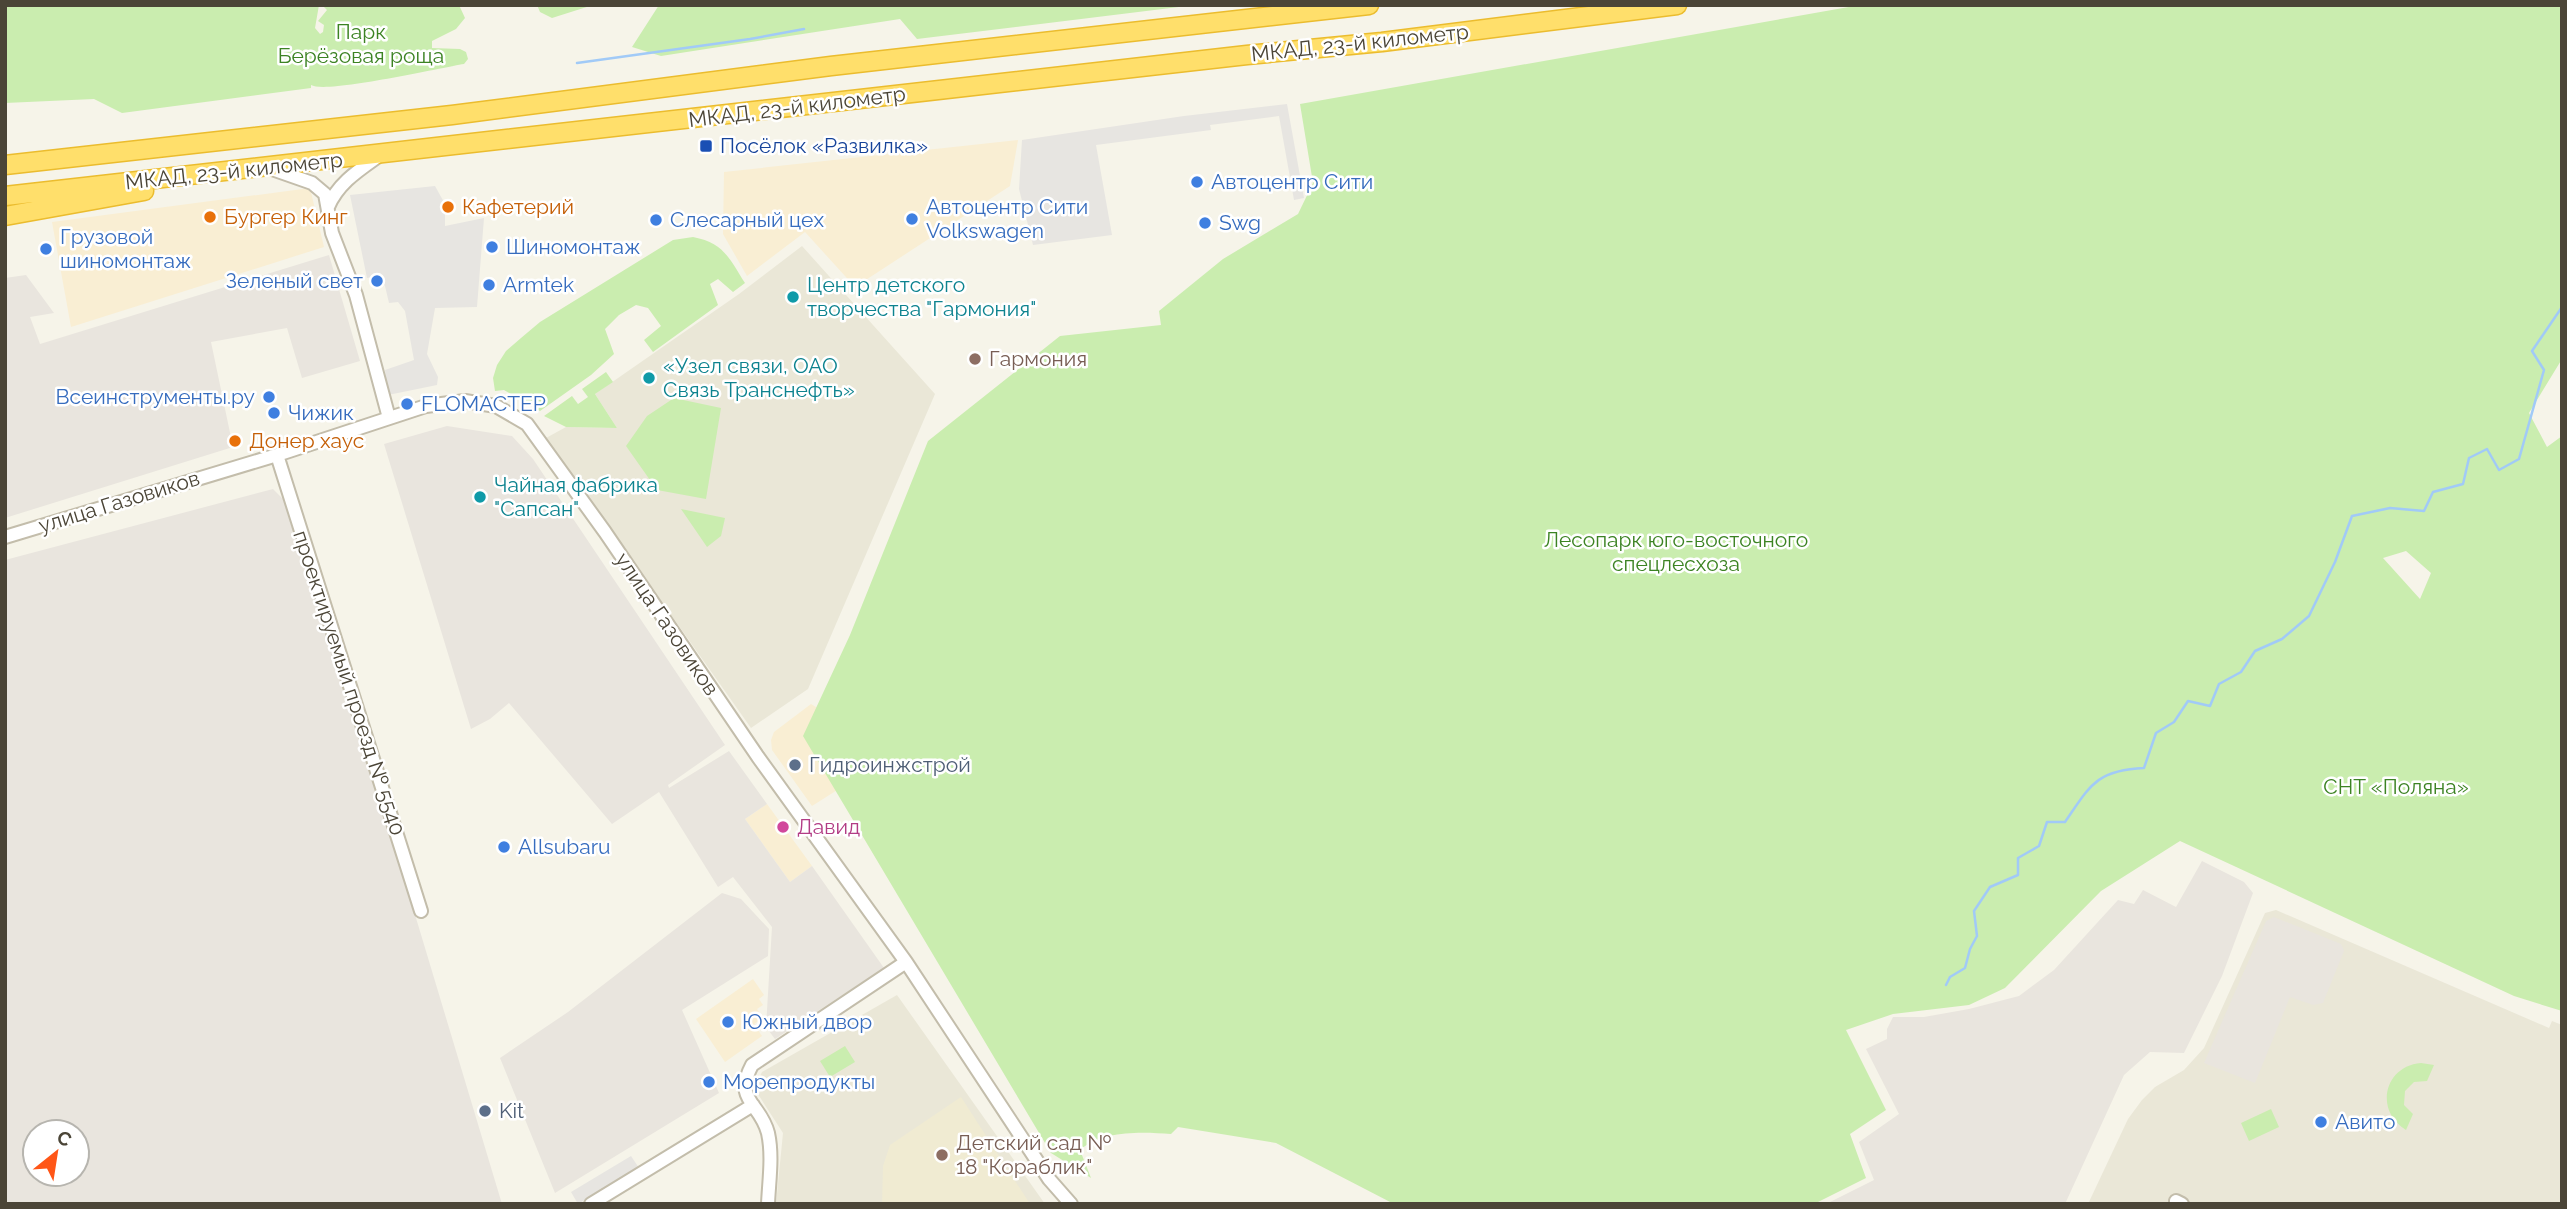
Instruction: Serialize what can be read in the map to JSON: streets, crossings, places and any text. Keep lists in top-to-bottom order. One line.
{"streets":{"highway":["МКАД, 23-й километр"],"street":["улица Газовиков","проектируемый проезд № 5540"]},"crossings":[["улица Газовиков","проектируемый проезд № 5540"]],"parks":["Парк Берёзовая роща","Лесопарк юго-восточного спецлесхоза","СНТ «Поляна»"],"places":{"transit":["Посёлок «Развилка»"],"other":["Автоцентр Сити","Кафетерий","Бургер Кинг","Автоцентр Сити Volkswagen","Слесарный цех","Swg","Шиномонтаж","Грузовой шиномонтаж","Зеленый свет","Armtek","Центр детского творчества \"Гармония\"","Гармония","«Узел связи, ОАО Связь Транснефть»","Всеинструменты.ру","FLOМАСТЕР","Чижик","Донер хаус","Чайная фабрика \"Сапсан\"","Гидроинжстрой","Давид","Allsubaru","Южный двор","Морепродукты","Kit","Авито","Детский сад № 18 \"Кораблик\""]},"north":"top right"}
